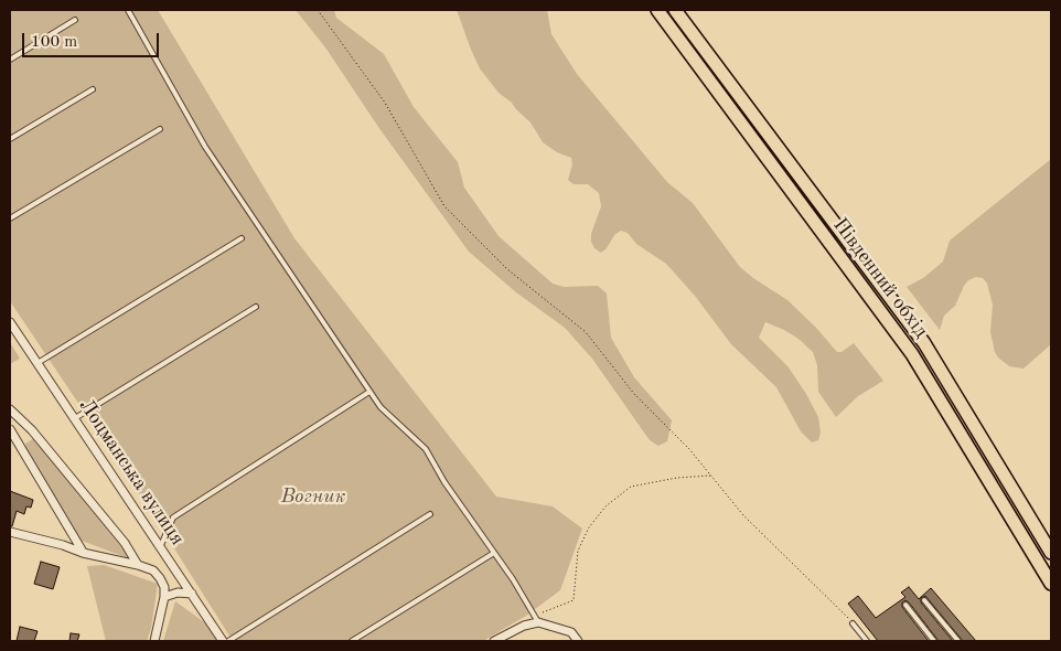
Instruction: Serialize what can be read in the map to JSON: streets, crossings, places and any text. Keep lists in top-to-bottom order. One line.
{"streets":{"main road":["Південний обхід"],"street":["Лоцманська вулиця"]},"parks":["Вогник"],"scale_bar":"100 m"}
